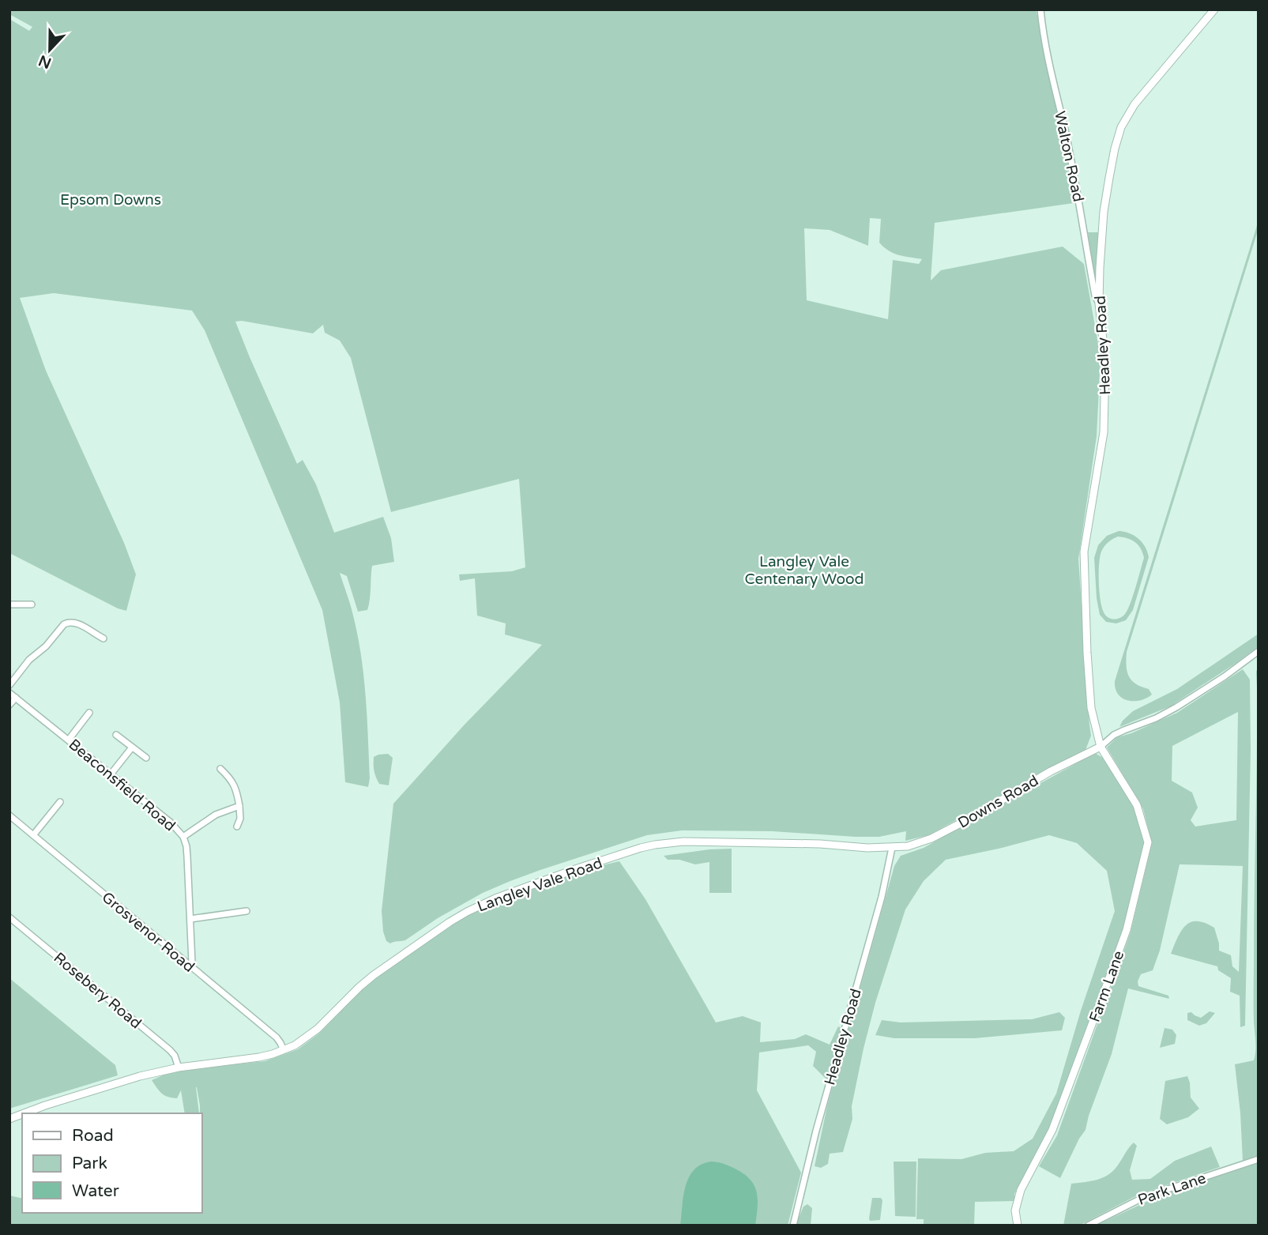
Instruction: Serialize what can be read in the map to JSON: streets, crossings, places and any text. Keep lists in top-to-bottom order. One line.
{"streets":{"street":["Walton Road","Headley Road","Beaconsfield Road","Downs Road","Langley Vale Road","Grosvenor Road","Farm Lane","Rosebery Road","Park Lane"]},"crossings":[["Walton Road","Headley Road"],["Headley Road","Downs Road"],["Headley Road","Langley Vale Road"],["Headley Road","Farm Lane"],["Beaconsfield Road","Grosvenor Road"],["Downs Road","Langley Vale Road"],["Downs Road","Farm Lane"],["Langley Vale Road","Grosvenor Road"],["Langley Vale Road","Rosebery Road"]],"parks":["Epsom Downs","Langley Vale Centenary Wood"],"legend":["Road","Park","Water"],"north":"bottom"}
